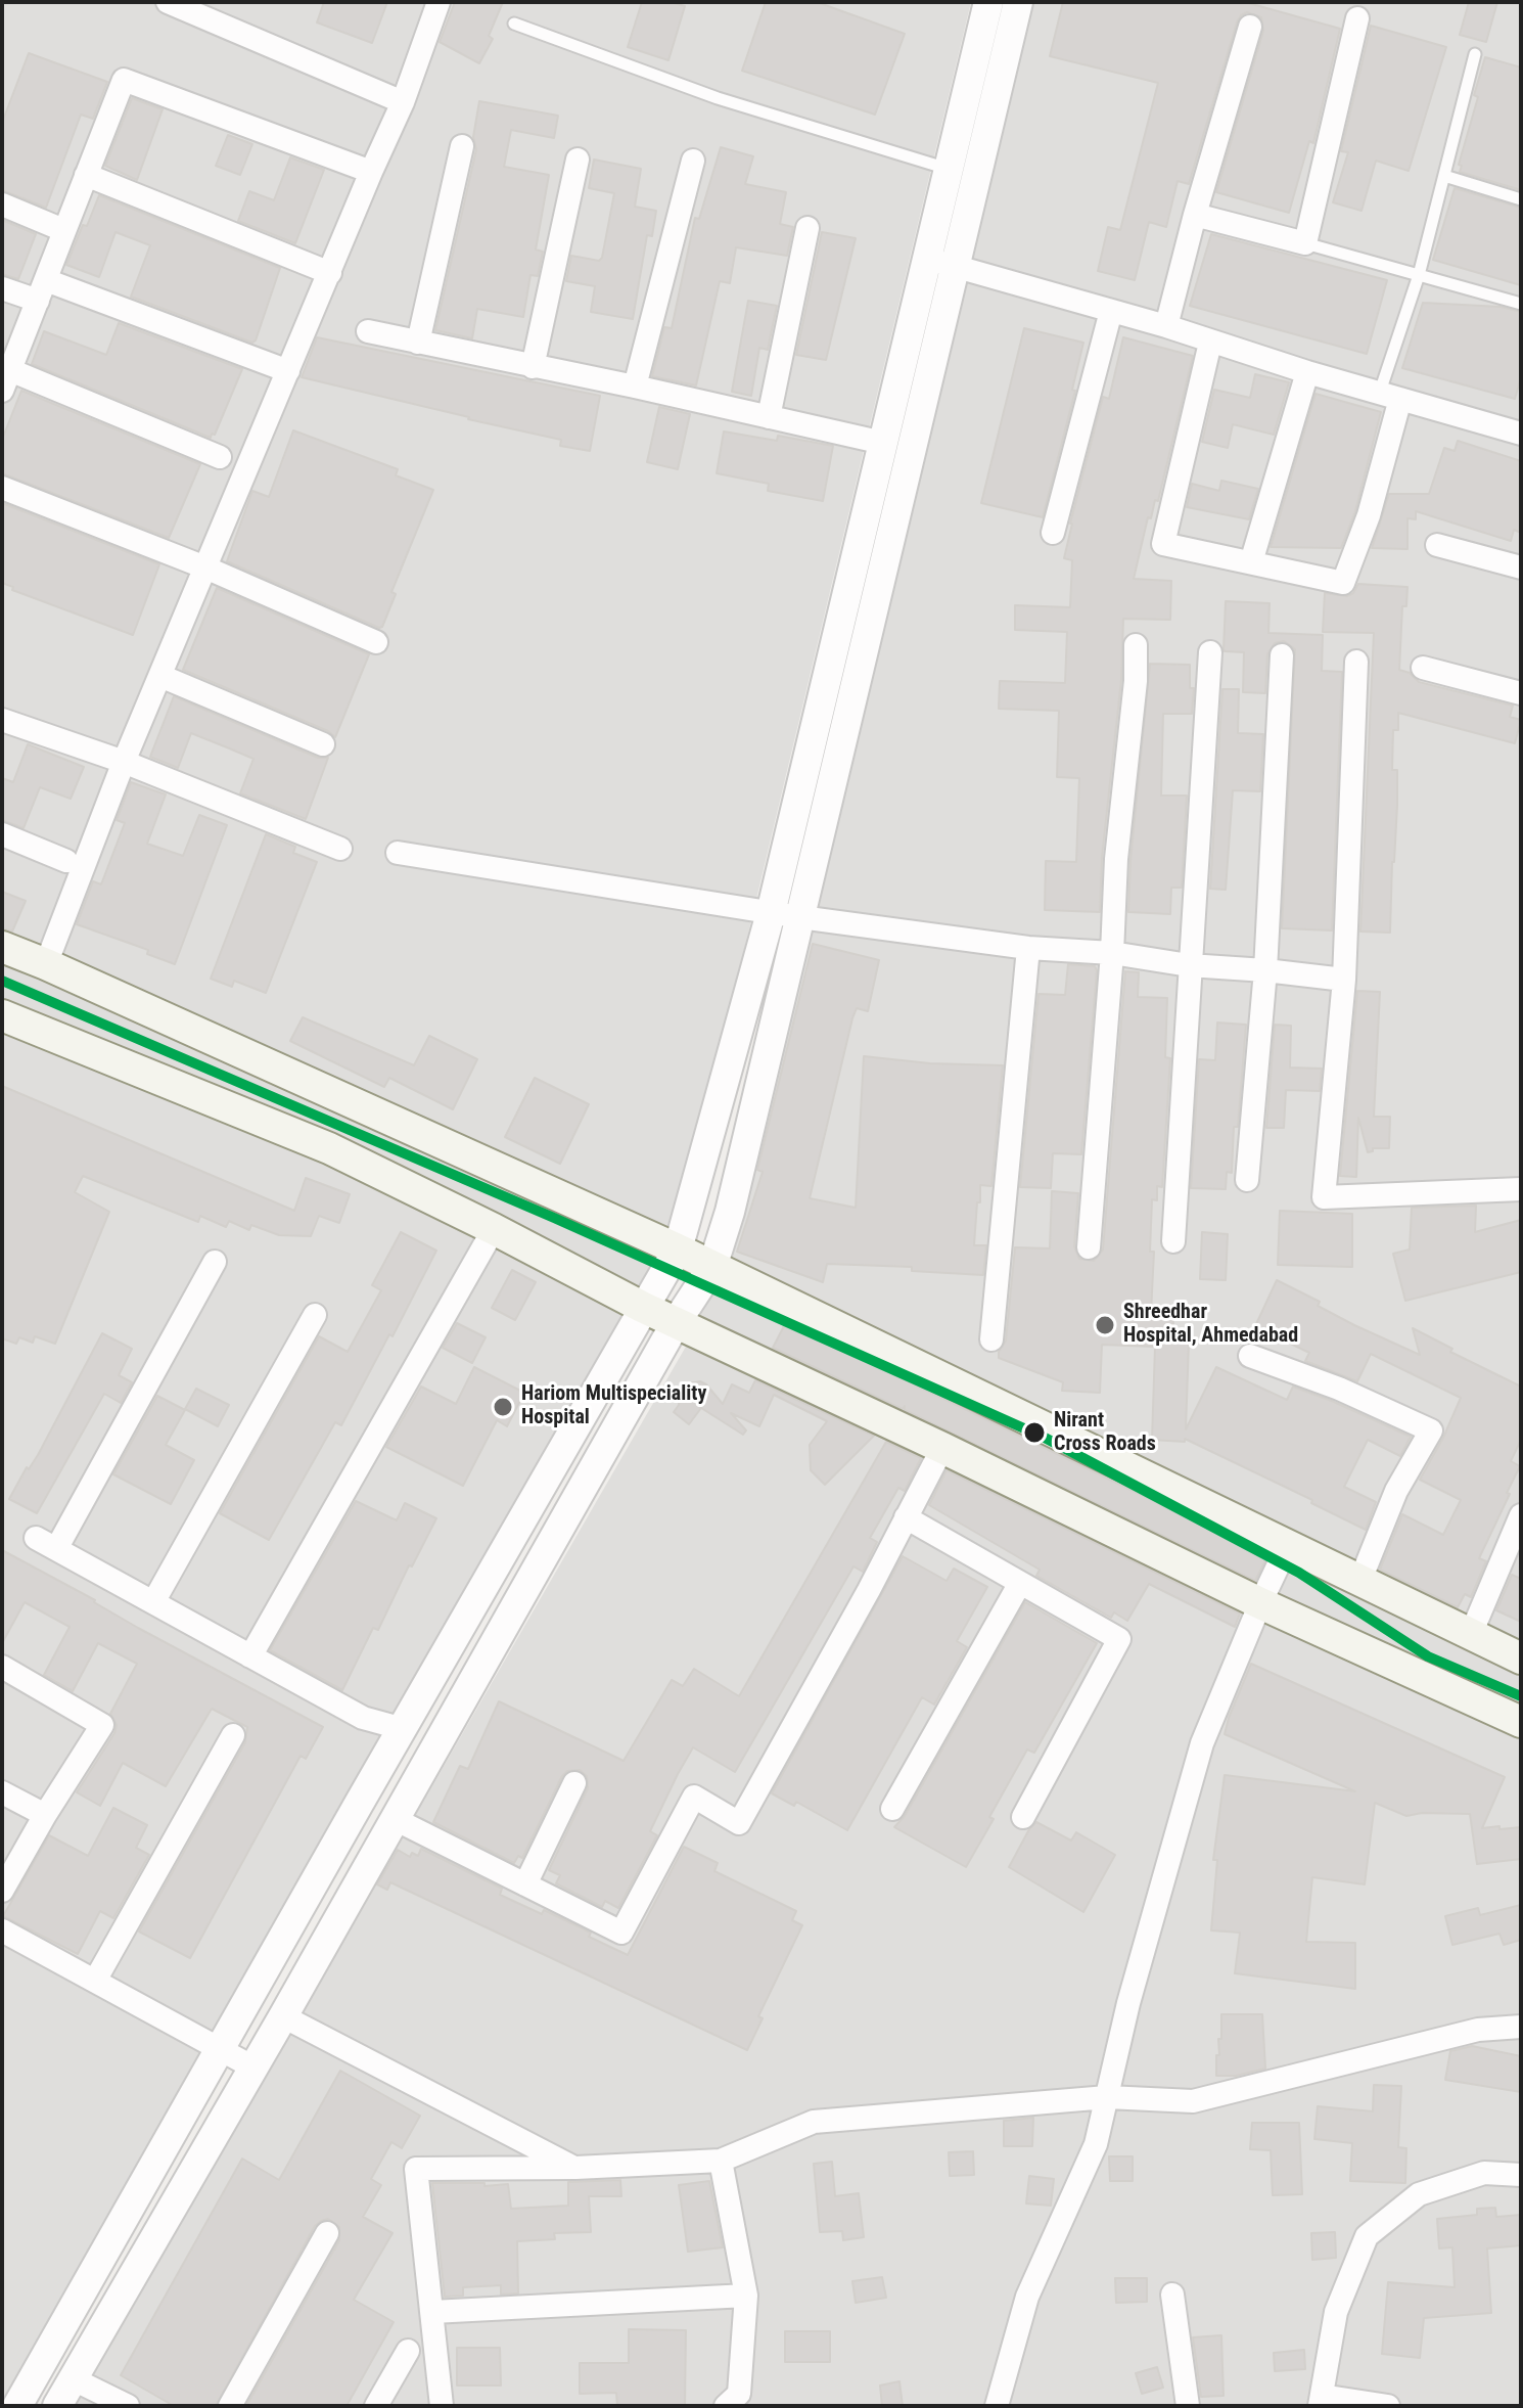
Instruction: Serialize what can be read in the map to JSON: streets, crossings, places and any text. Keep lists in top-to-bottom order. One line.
{"places":["Shreedhar Hospital, Ahmedabad","Hariom Multispeciality Hospital","Nirant Cross Roads"]}
